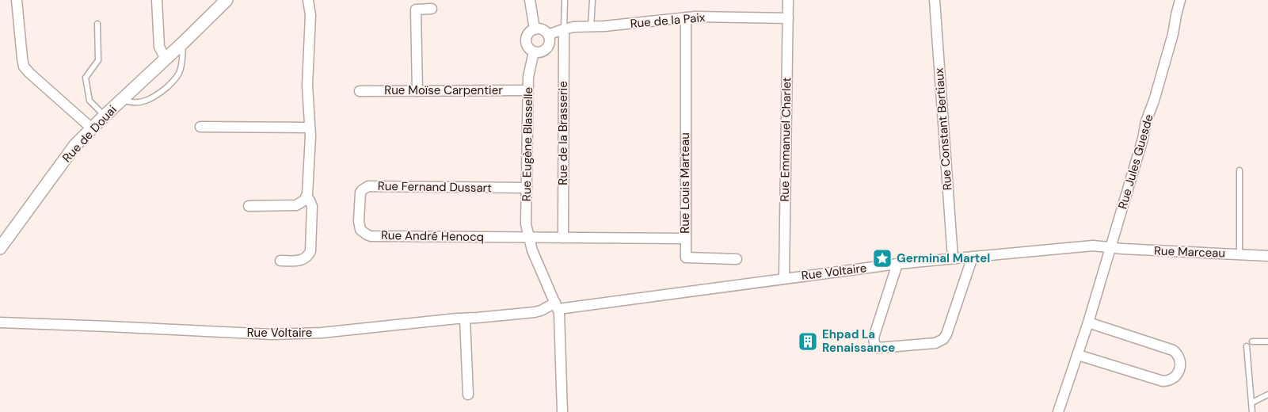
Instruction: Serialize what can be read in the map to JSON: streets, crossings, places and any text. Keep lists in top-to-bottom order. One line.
{"streets":{"street":["Rue de la Paix","Rue Moïse Carpentier","Rue Constant Bertiaux","Rue de la Brasserie","Rue de Douai","Rue Emmanuel Charlet","Rue Eugène Blasselle","Rue Jules Guesde","Rue Louis Marteau","Rue Fernand Dussart","Rue André Henocq","Rue Marceau","Rue Voltaire"]},"crossings":[["Rue de la Paix","Rue de la Brasserie"],["Rue de la Paix","Rue Emmanuel Charlet"],["Rue de la Paix","Rue Eugène Blasselle"],["Rue de la Paix","Rue Louis Marteau"],["Rue Moïse Carpentier","Rue Eugène Blasselle"],["Rue Constant Bertiaux","Rue Voltaire"],["Rue de la Brasserie","Rue Louis Marteau"],["Rue Emmanuel Charlet","Rue Voltaire"],["Rue Eugène Blasselle","Rue Louis Marteau"],["Rue Eugène Blasselle","Rue Fernand Dussart"],["Rue Eugène Blasselle","Rue André Henocq"],["Rue Eugène Blasselle","Rue Voltaire"],["Rue Jules Guesde","Rue Marceau"],["Rue Jules Guesde","Rue Voltaire"],["Rue Louis Marteau","Rue André Henocq"],["Rue Fernand Dussart","Rue André Henocq"],["Rue Marceau","Rue Voltaire"]],"places":{"place":["Germinal Martel"],"building":["Ehpad La Renaissance"]}}
